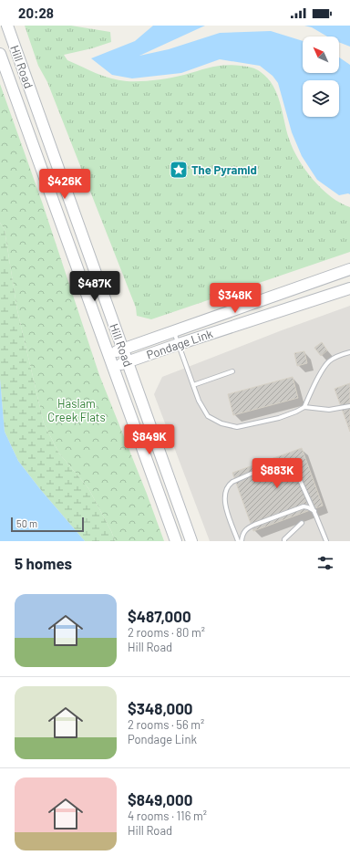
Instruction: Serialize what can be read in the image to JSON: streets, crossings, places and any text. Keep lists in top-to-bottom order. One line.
{"streets":{"main road":["Hill Road","Pondage Link"]},"crossings":[["Hill Road","Pondage Link"]],"parks":["Haslam Creek Flats"],"places":{"place":["The Pyramid"]},"scale_bar":"50 m","north":"top left","page":{"status":"20:28","price":["$426K","$487K","$348K","$849K","$883K"],"scale":"50 m","heading":"5 homes","list":[{"name":"$487,000","note":"2 rooms · 80 m² · Hill Road"},{"name":"$348,000","note":"2 rooms · 56 m² · Pondage Link"},{"name":"$849,000","note":"4 rooms · 116 m² · Hill Road"}]}}
